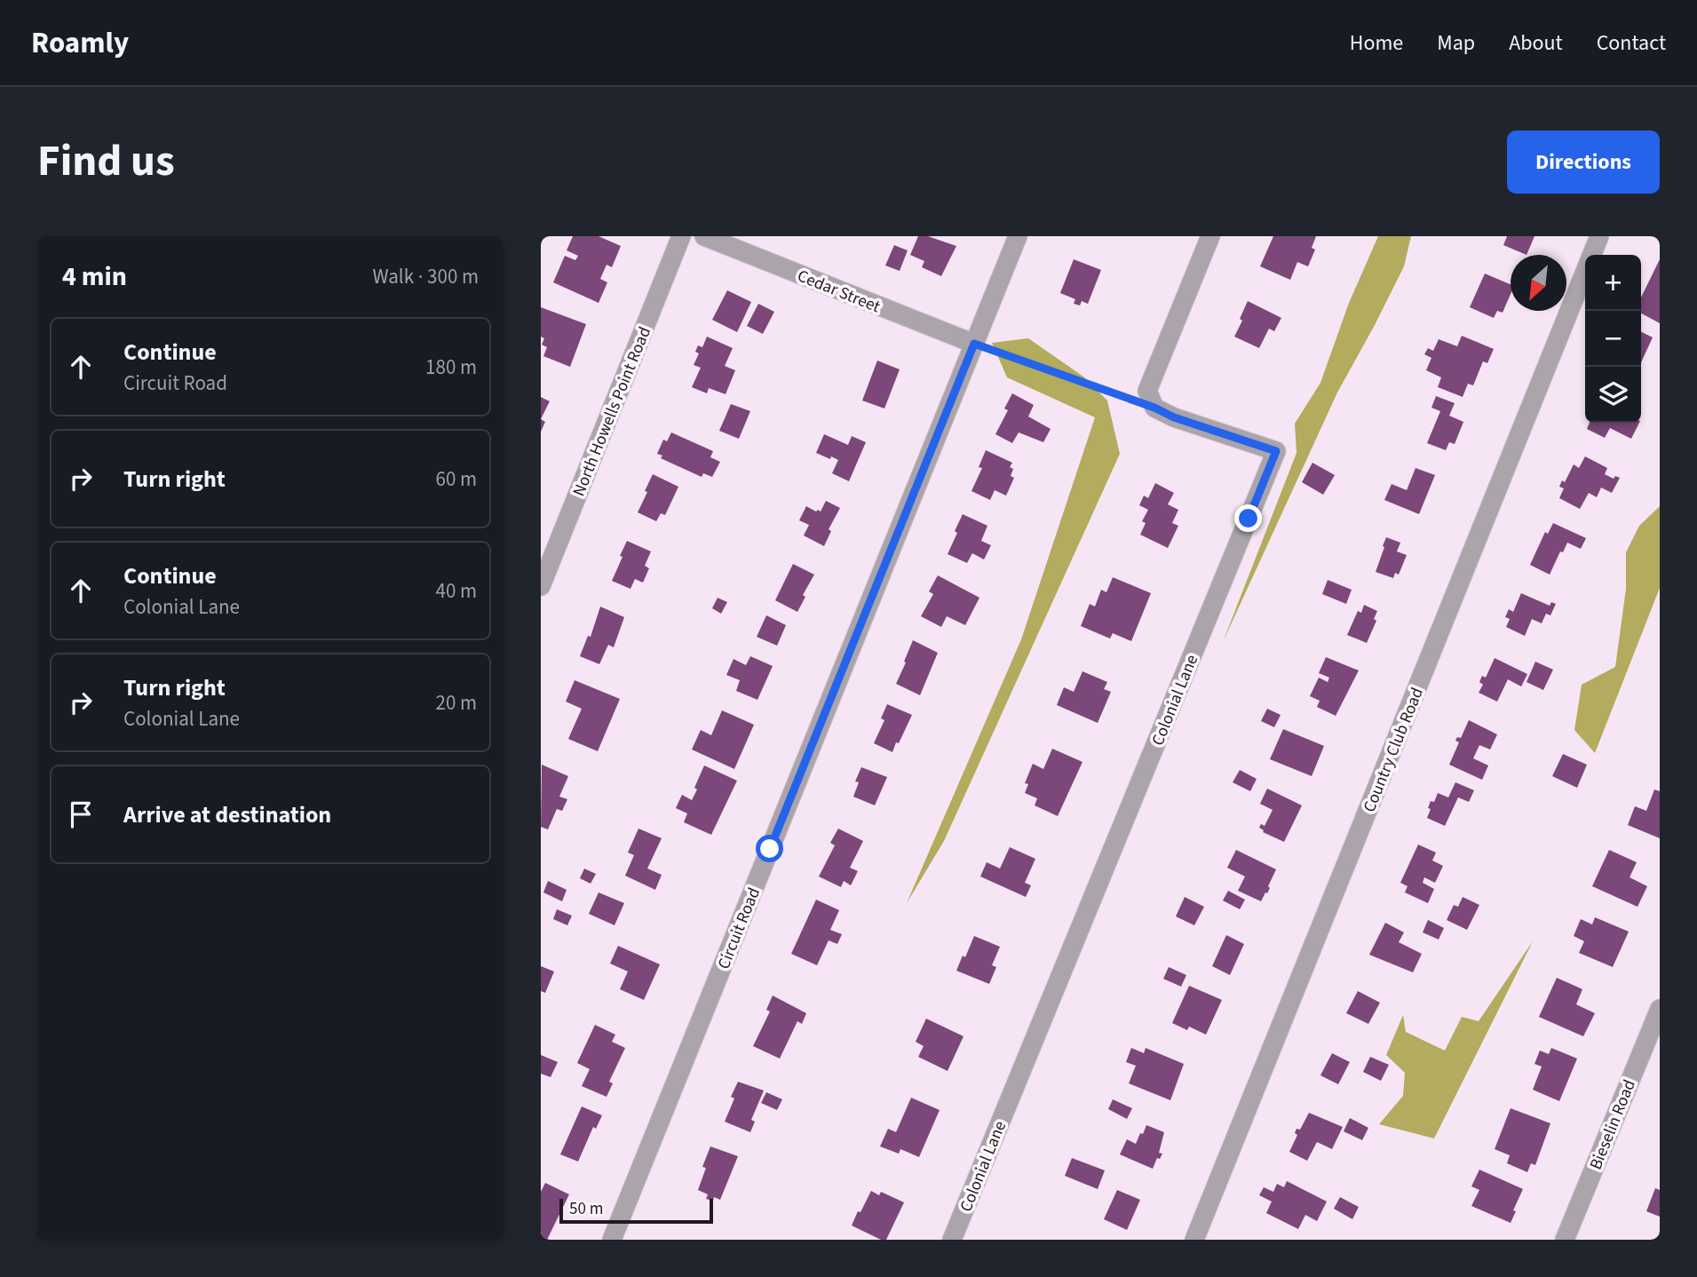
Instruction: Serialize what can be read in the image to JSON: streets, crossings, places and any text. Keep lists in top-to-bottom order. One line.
{"streets":{"street":["Cedar Street","North Howells Point Road","Colonial Lane","Country Club Road","Circuit Road","Bieselin Road"]},"crossings":[["Cedar Street","Circuit Road"]],"scale_bar":"50 m","north":"bottom left","page":{"header":"Roamly","nav":["Home","Map","About","Contact"],"title":"Find us","buttons":"Directions","heading":["4 min","Walk · 300 m"],"map_buttons":["+","−"],"list":[["Continue","Circuit Road","180 m"],["Turn right","60 m"],["Continue","Colonial Lane","40 m"],["Turn right","Colonial Lane","20 m"],"Arrive at destination"],"scale":"50 m"}}
